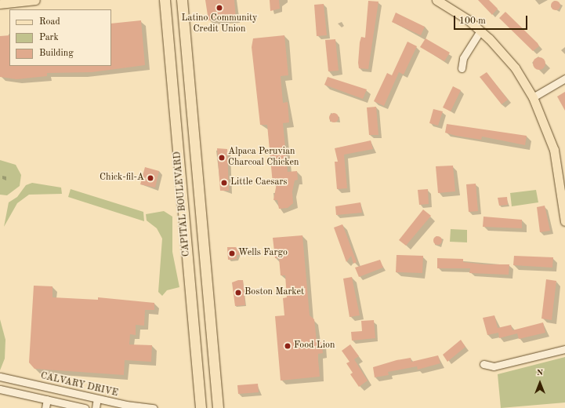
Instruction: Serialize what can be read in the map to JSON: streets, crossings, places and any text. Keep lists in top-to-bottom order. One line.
{"streets":{"highway":["CAPITAL BOULEVARD"],"street":["CALVARY DRIVE"]},"places":["Latino Community Credit Union","Alpaca Peruvian Charcoal Chicken","Chick-fil-A","Little Caesars","Wells Fargo","Boston Market","Food Lion"],"legend":["Road","Park","Building"],"scale_bar":"100 m","north":"top"}
